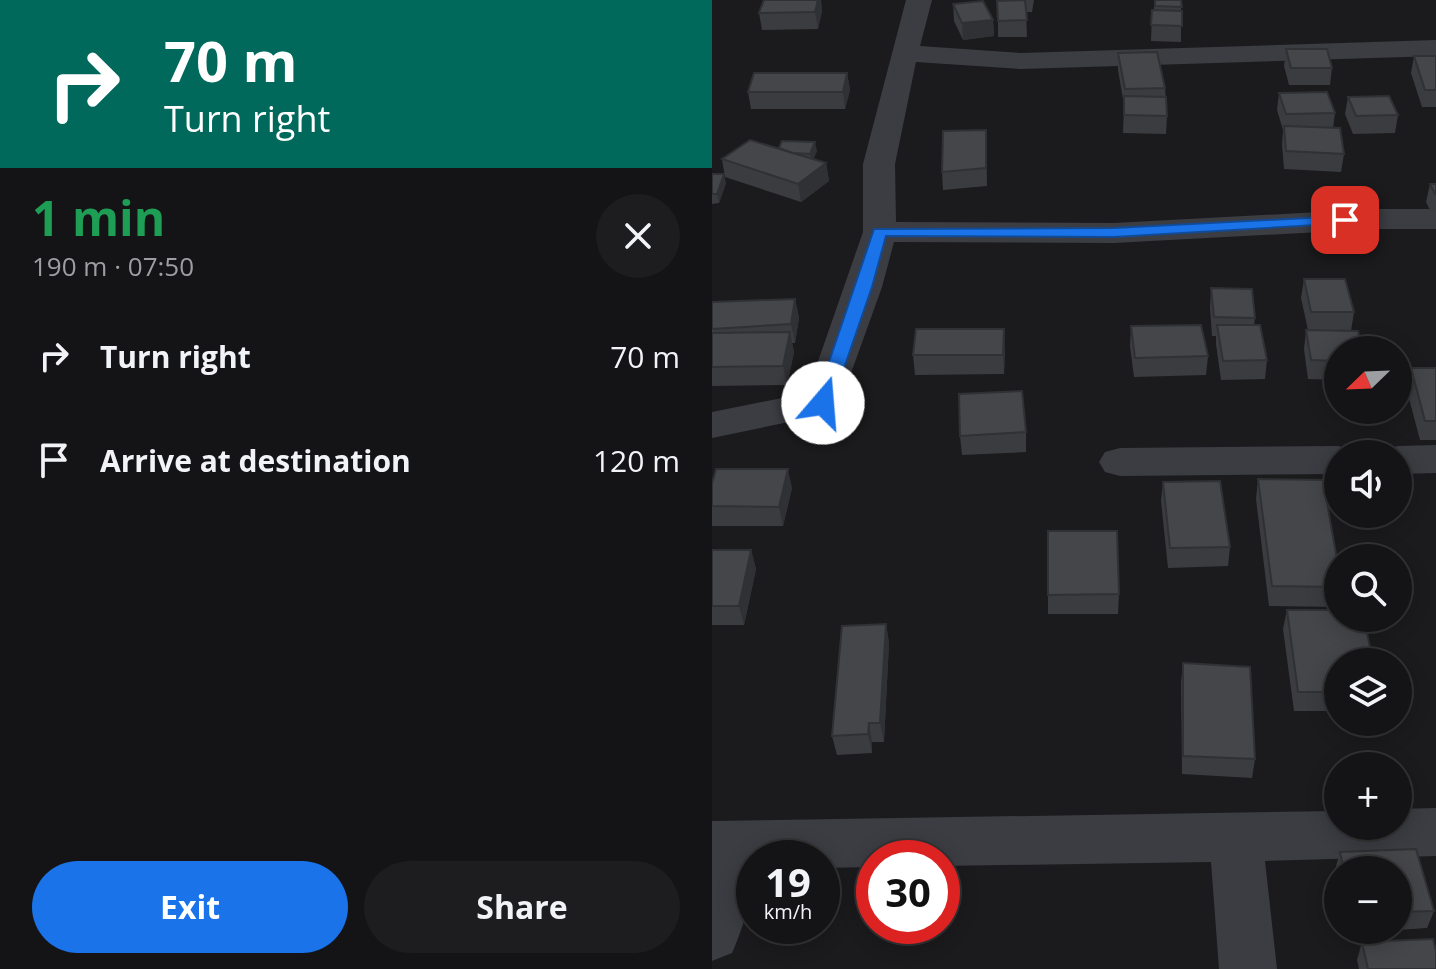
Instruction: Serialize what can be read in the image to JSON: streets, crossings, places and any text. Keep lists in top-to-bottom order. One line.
{"north":"bottom left","page":{"turn":["70 m","Turn right"],"heading":["1 min","190 m · 07:50"],"list":[{"name":"Turn right","value":"70 m"},{"name":"Arrive at destination","value":"120 m"}],"map_buttons":["+","−"],"speed":"19 km/h","limit":"30","buttons":["Exit","Share"]}}
